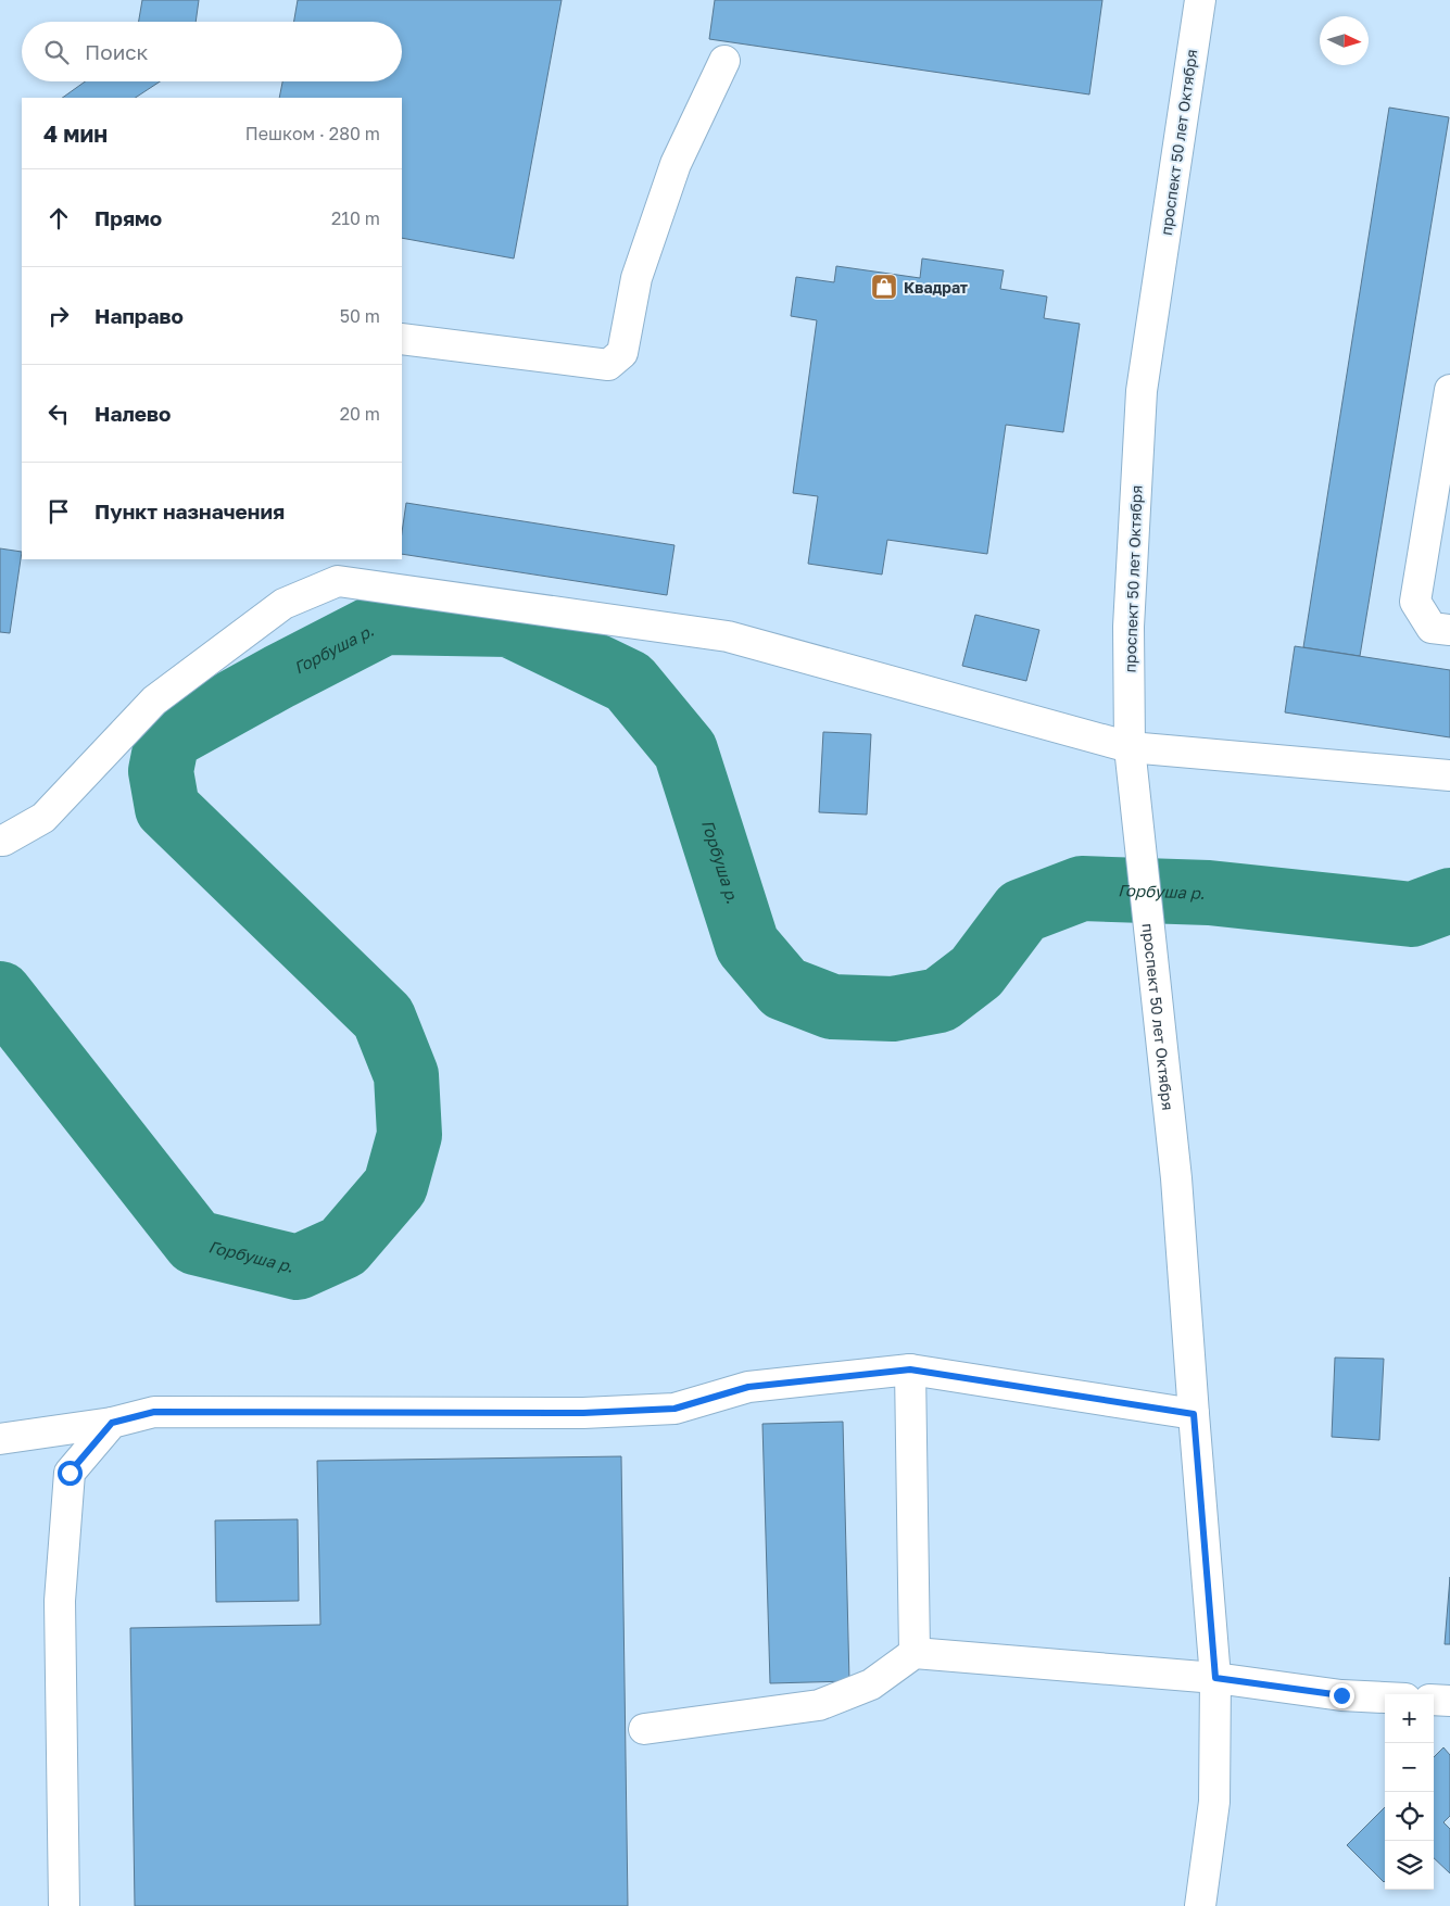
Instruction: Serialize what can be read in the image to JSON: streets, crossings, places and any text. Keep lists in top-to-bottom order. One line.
{"streets":{"main road":["проспект 50 лет Октября"]},"water":["Горбуша р."],"places":{"shop":["Квадрат"]},"north":"right","page":{"search":"Поиск","heading":["4 мин","Пешком · 280 m"],"list":[["Прямо","210 m"],["Направо","50 m"],["Налево","20 m"],"Пункт назначения"],"map_buttons":["+","−"]}}
